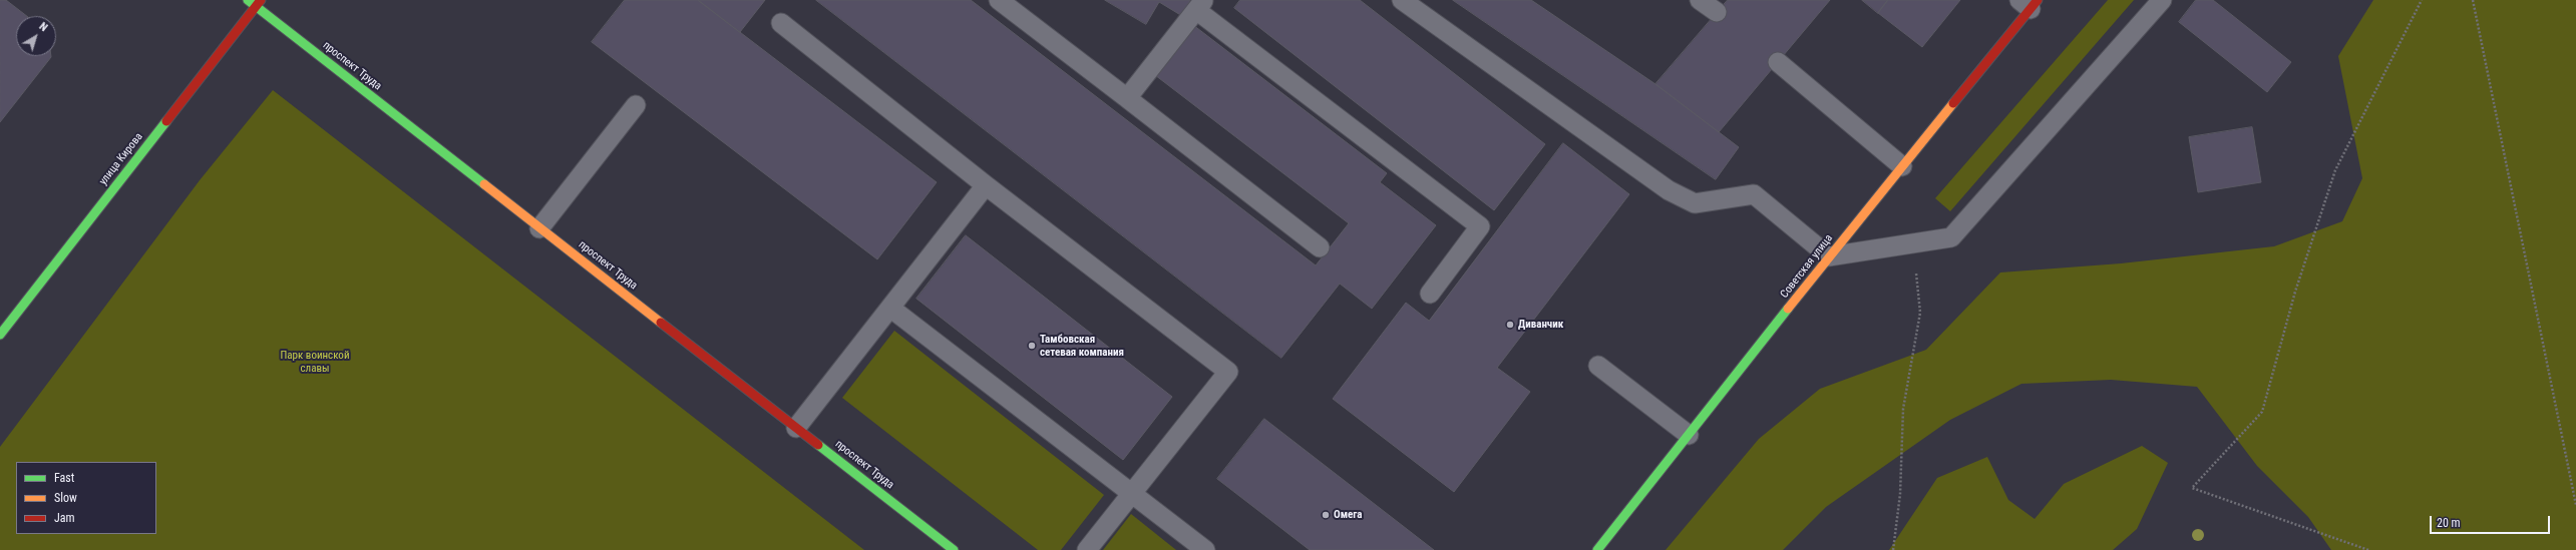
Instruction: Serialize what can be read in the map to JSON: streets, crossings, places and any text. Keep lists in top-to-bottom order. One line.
{"streets":{"street":["проспект Труда","улица Кирова","Советская улица"]},"crossings":[["проспект Труда","улица Кирова"]],"parks":["Парк воинской славы"],"places":["Диванчик","Тамбовская сетевая компания","Омега"],"legend":["Fast","Slow","Jam"],"scale_bar":"20 m","north":"top right"}
